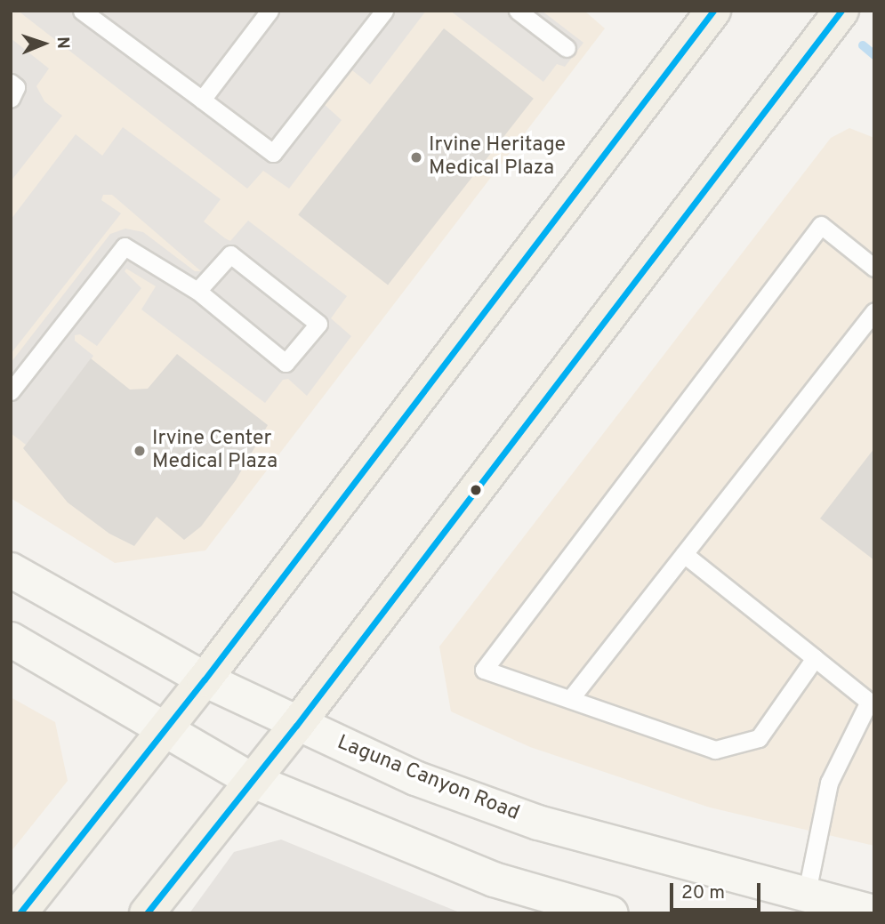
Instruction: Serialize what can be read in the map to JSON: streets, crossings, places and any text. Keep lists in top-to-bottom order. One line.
{"streets":{"main road":["Laguna Canyon Road"]},"places":["Irvine Heritage Medical Plaza","Irvine Center Medical Plaza"],"scale_bar":"20 m","north":"right"}
